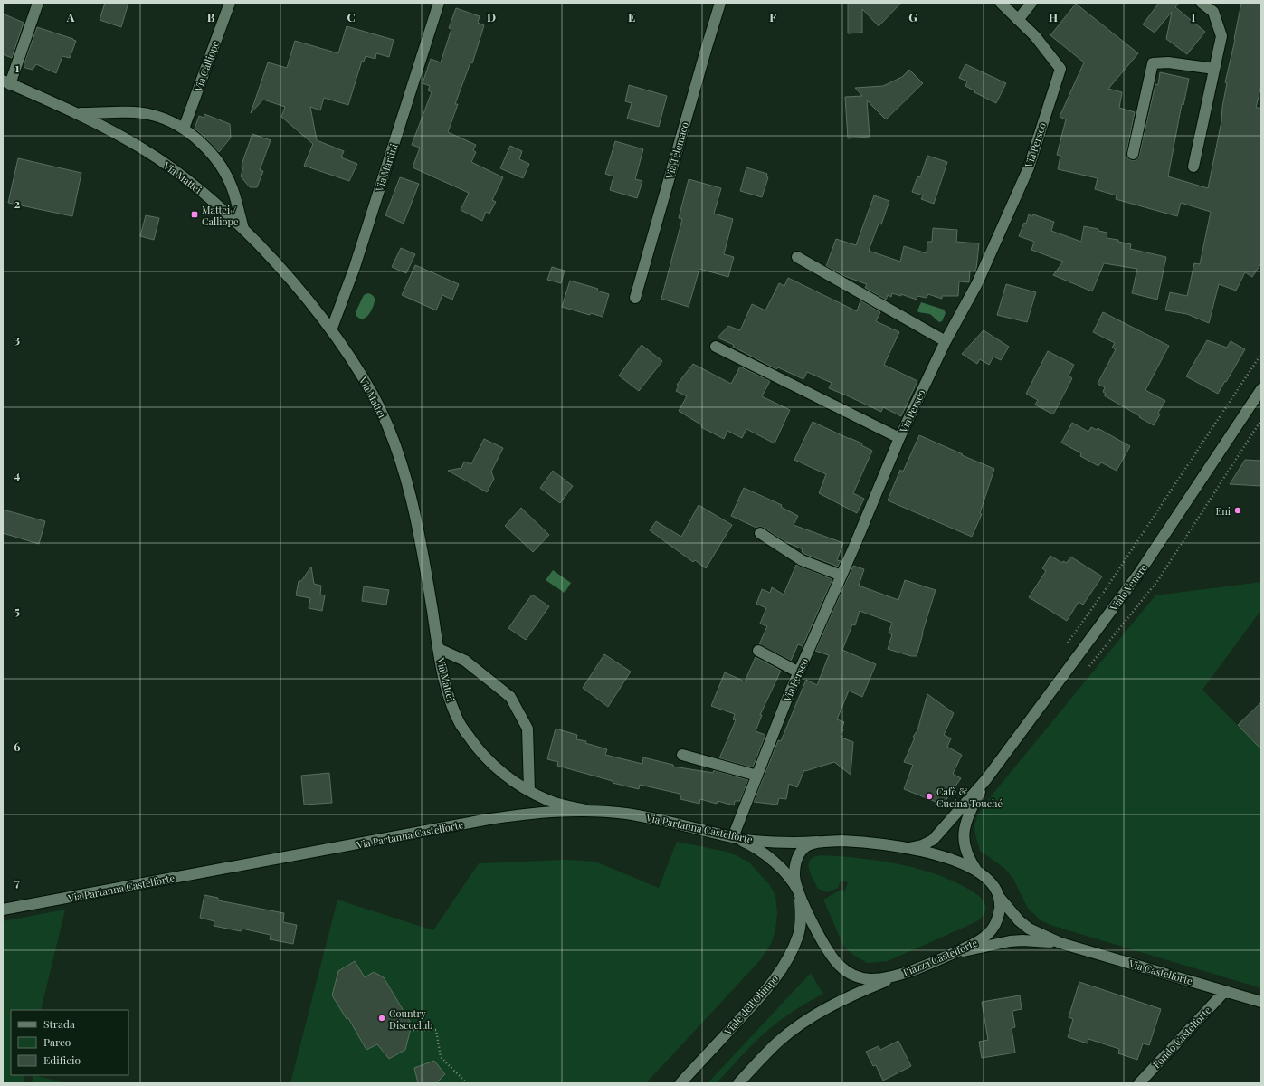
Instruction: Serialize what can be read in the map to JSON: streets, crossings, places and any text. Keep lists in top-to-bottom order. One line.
{"streets":{"street":["Via Calliope","Via Perseo","Via Telemaco","Via Martini","Via Mattei","Viale Venere","Via Partanna Castelforte","Piazza Castelforte","Via Castelforte","Viale dell'Olimpo","Fondo Castelforte"]},"crossings":[["Via Perseo","Via Partanna Castelforte"],["Via Martini","Via Mattei"],["Via Mattei","Via Partanna Castelforte"],["Viale Venere","Piazza Castelforte"],["Via Partanna Castelforte","Piazza Castelforte"],["Piazza Castelforte","Via Castelforte"],["Piazza Castelforte","Viale dell'Olimpo"],["Via Castelforte","Fondo Castelforte"]],"places":{"transit":["Mattei / Calliope"],"other":["Eni","Cafè & Cucina Touché","Country Discoclub"]},"legend":["Strada","Parco","Edificio"],"grid":{"columns":["A","B","C","D","E","F","G","H","I"],"rows":["1","2","3","4","5","6","7"]}}
